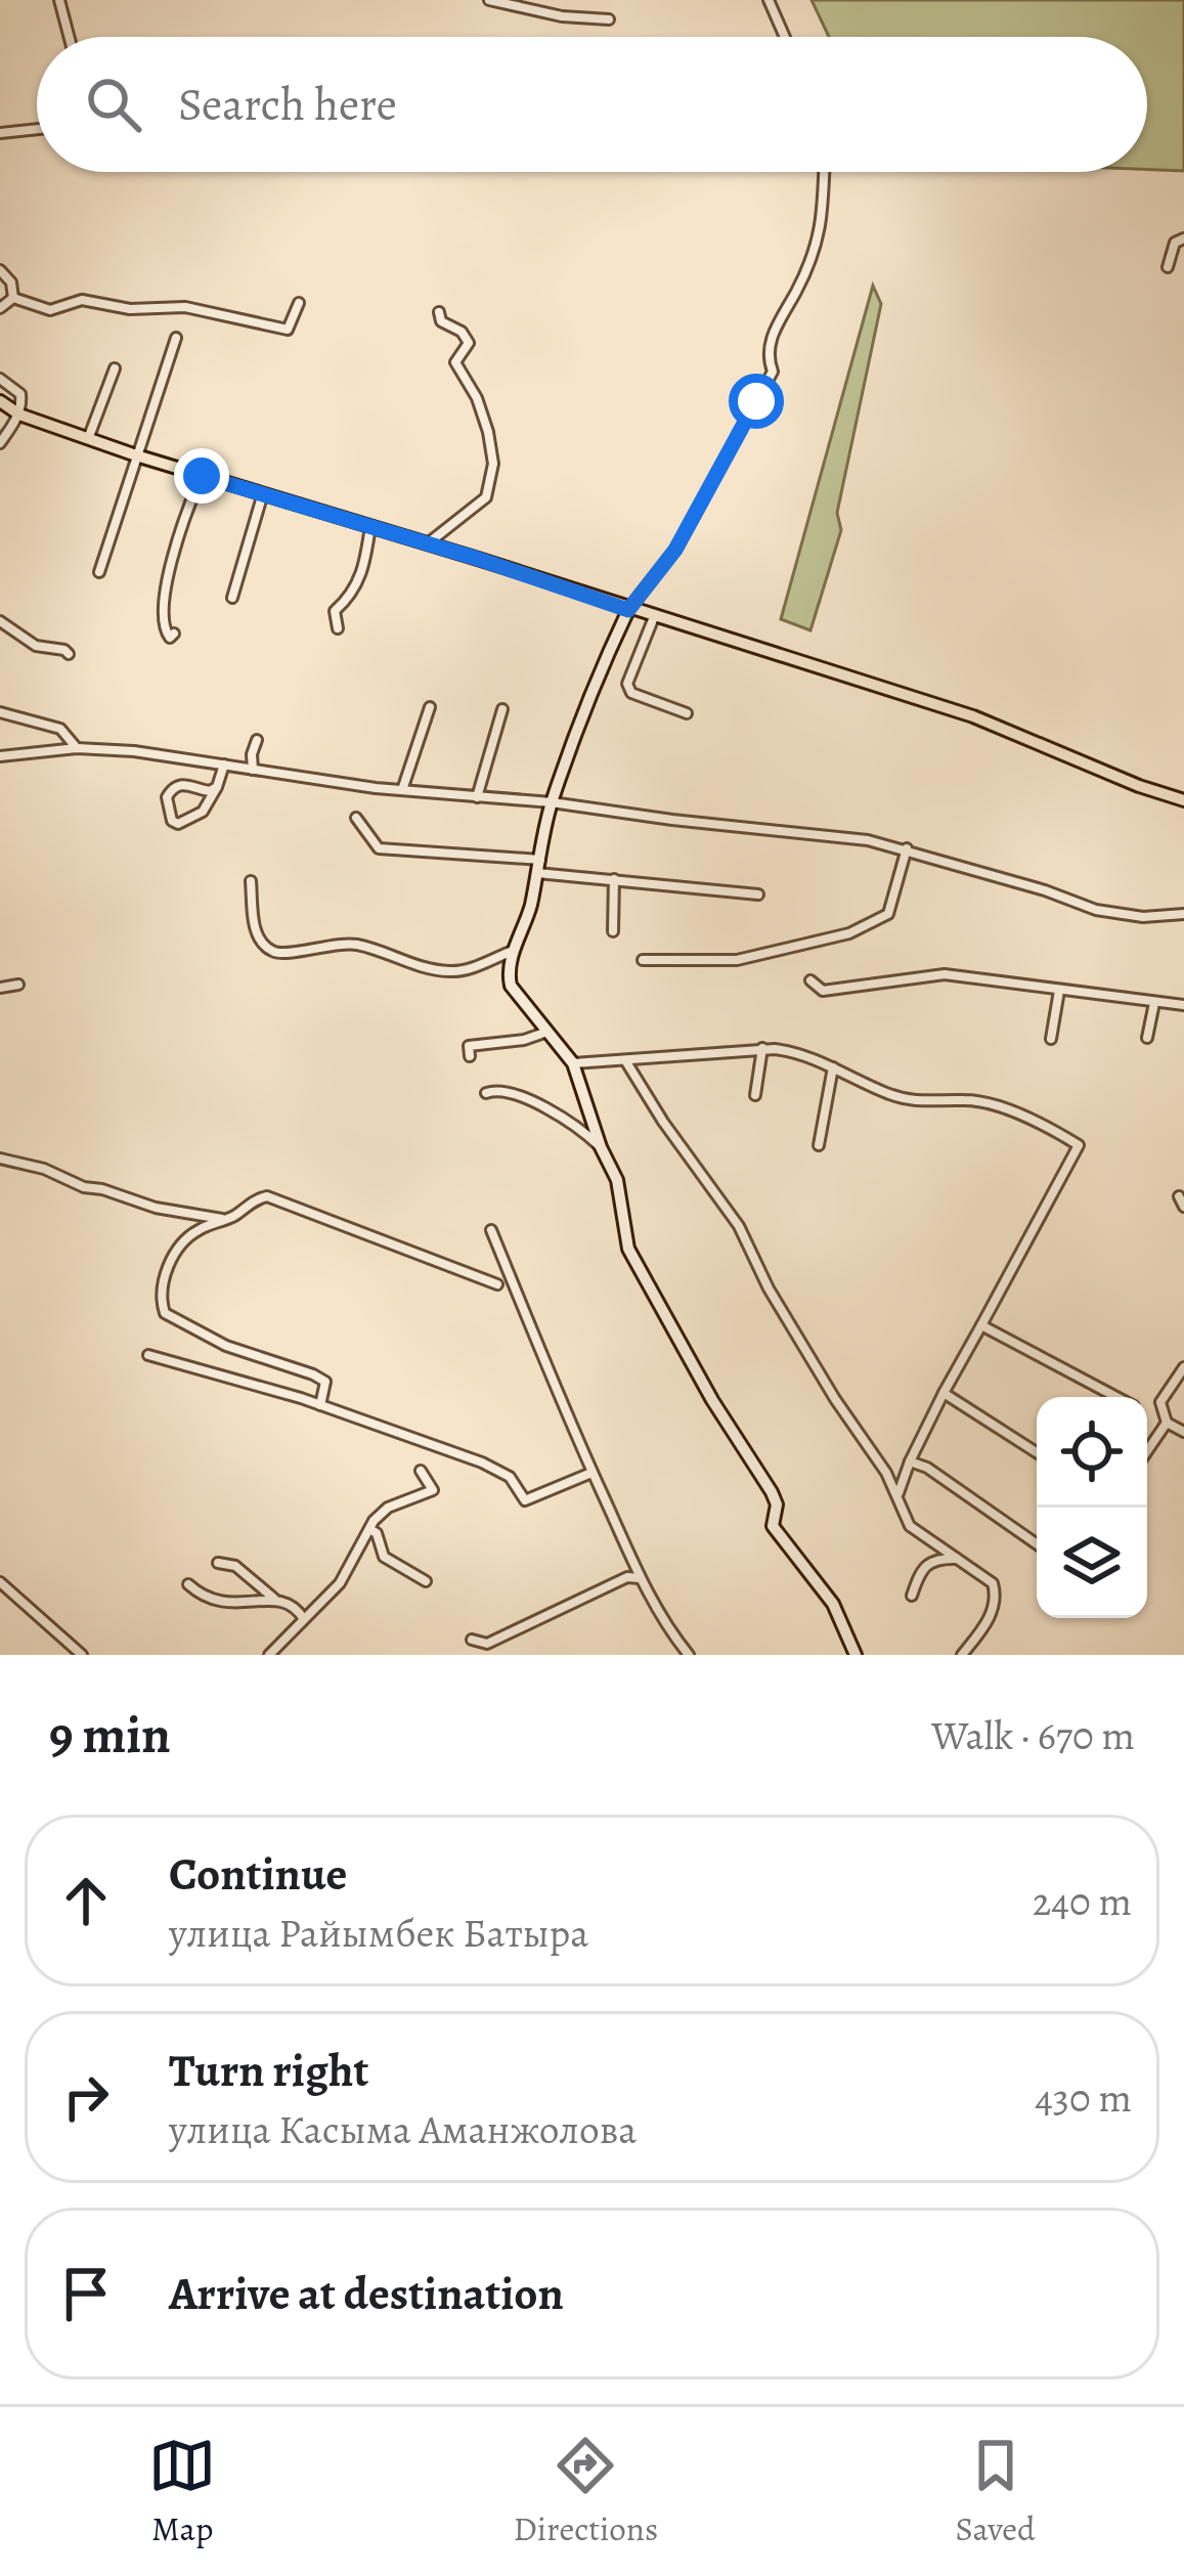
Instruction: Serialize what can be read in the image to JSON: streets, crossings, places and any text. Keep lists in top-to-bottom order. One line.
{"page":{"search":"Search here","heading":["9 min","Walk · 670 m"],"list":[["Continue","улица Райымбек Батыра","240 m"],["Turn right","улица Касыма Аманжолова","430 m"],"Arrive at destination"],"nav":["Map","Directions","Saved"]}}
